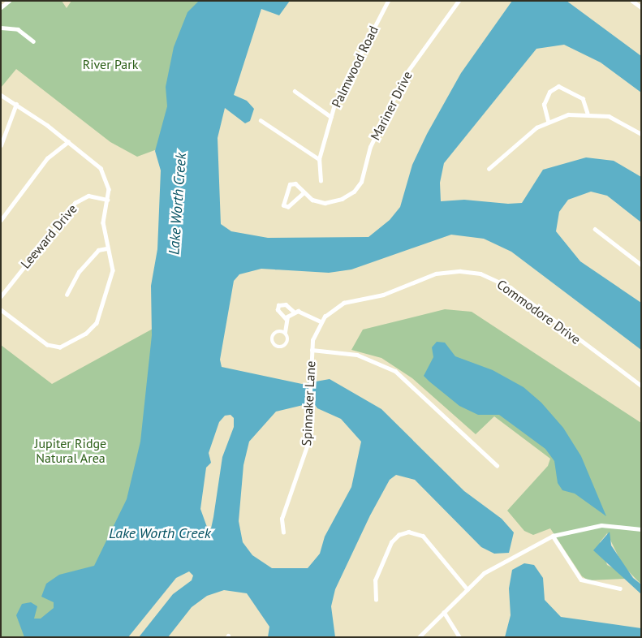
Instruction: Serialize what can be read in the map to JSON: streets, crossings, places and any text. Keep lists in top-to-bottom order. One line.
{"streets":{"street":["Palmwood Road","Mariner Drive","Leeward Drive","Commodore Drive","Spinnaker Lane"]},"crossings":[["Commodore Drive","Spinnaker Lane"]],"water":["Lake Worth Creek"],"parks":["River Park","Jupiter Ridge Natural Area"]}
